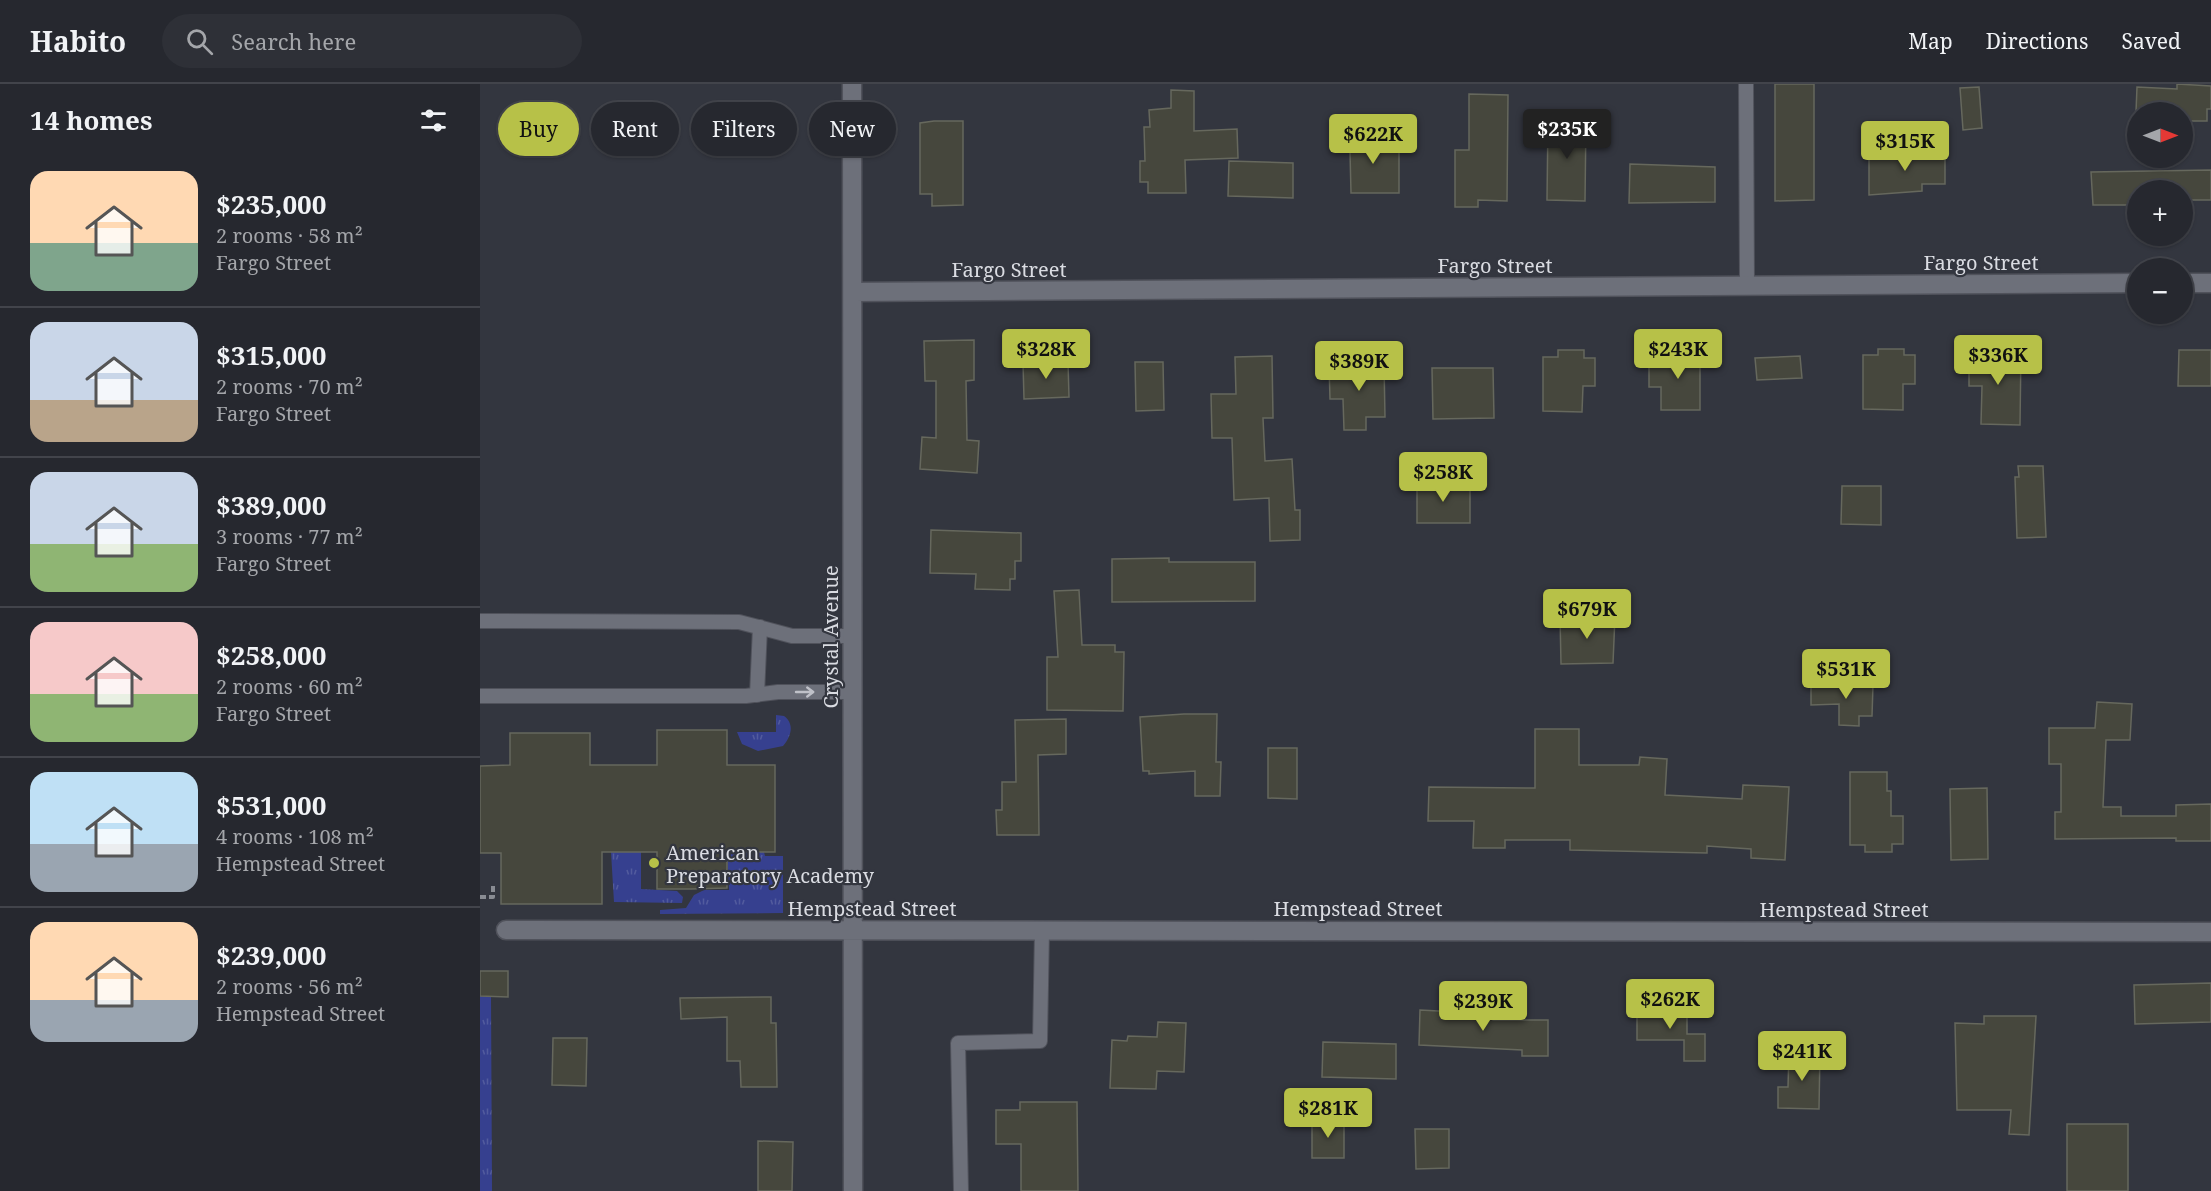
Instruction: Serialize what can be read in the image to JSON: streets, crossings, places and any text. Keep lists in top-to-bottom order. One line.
{"streets":{"street":["Fargo Street","Crystal Avenue","Hempstead Street"]},"crossings":[["Fargo Street","Crystal Avenue"],["Crystal Avenue","Hempstead Street"]],"places":["American Preparatory Academy"],"north":"right","page":{"header":"Habito","search":"Search here","nav":["Map","Directions","Saved"],"heading":"14 homes","map_buttons":["+","−"],"chip":["Buy","Rent","Filters","New"],"price":["$235K","$622K","$315K","$328K","$243K","$336K","$389K","$258K","$679K","$531K","$262K","$239K","$241K","$281K"],"list":[{"name":"$235,000","note":"2 rooms · 58 m² · Fargo Street"},{"name":"$315,000","note":"2 rooms · 70 m² · Fargo Street"},{"name":"$389,000","note":"3 rooms · 77 m² · Fargo Street"},{"name":"$258,000","note":"2 rooms · 60 m² · Fargo Street"},{"name":"$531,000","note":"4 rooms · 108 m² · Hempstead Street"},{"name":"$239,000","note":"2 rooms · 56 m² · Hempstead Street"}]}}
